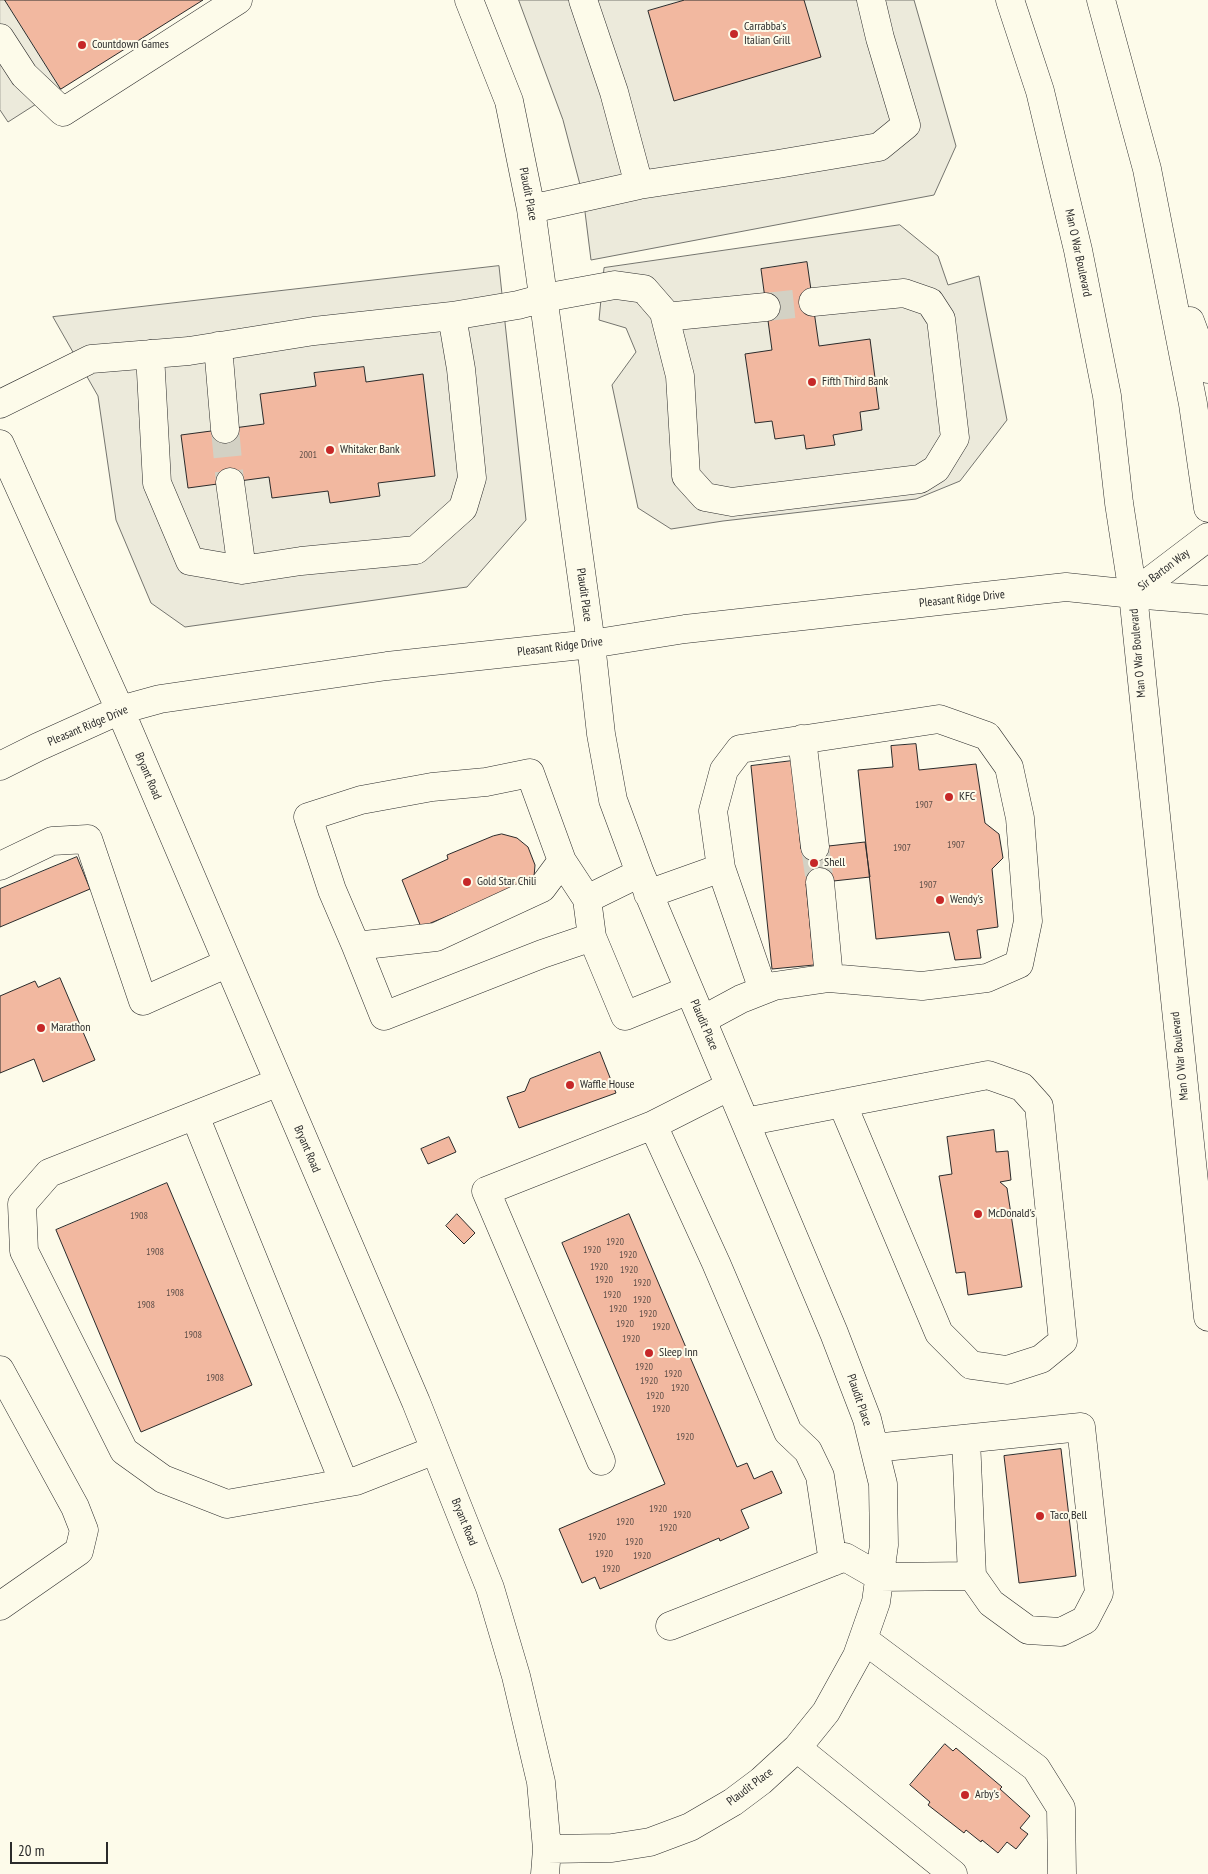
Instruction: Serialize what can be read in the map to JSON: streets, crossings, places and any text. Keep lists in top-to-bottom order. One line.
{"streets":{"street":["Plaudit Place","Man O War Boulevard","Sir Barton Way","Pleasant Ridge Drive","Bryant Road"]},"crossings":[["Plaudit Place","Pleasant Ridge Drive"],["Plaudit Place","Bryant Road"],["Man O War Boulevard","Sir Barton Way"],["Man O War Boulevard","Pleasant Ridge Drive"],["Sir Barton Way","Pleasant Ridge Drive"],["Pleasant Ridge Drive","Bryant Road"]],"places":["Carrabba's Italian Grill","Countdown Games","Fifth Third Bank","Whitaker Bank","KFC","Shell","Gold Star Chili","Wendy's","Marathon","Waffle House","McDonald's","Sleep Inn","Taco Bell","Arby's"],"house_numbers":["2001","1907","1907","1907","1907","1908","1920","1920","1908","1920","1920","1920","1920","1920","1908","1920","1920","1908","1920","1920","1920","1920","1908","1920","1920","1920","1908","1920","1920","1920","1920","1920","1920","1920","1920","1920","1920","1920","1920","1920","1920"],"scale_bar":"20 m"}
